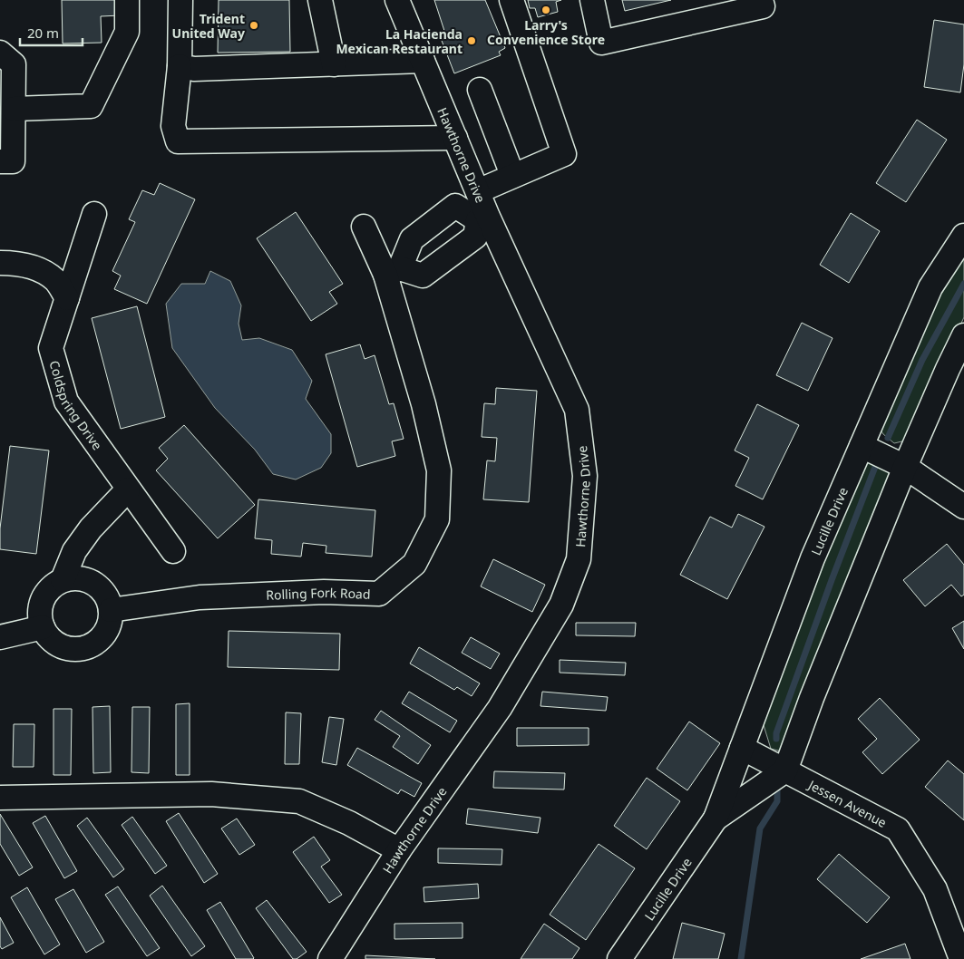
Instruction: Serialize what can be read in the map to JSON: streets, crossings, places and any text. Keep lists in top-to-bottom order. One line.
{"streets":{"street":["Hawthorne Drive","Coldspring Drive","Lucille Drive","Rolling Fork Road","Jessen Avenue"]},"crossings":[["Lucille Drive","Jessen Avenue"]],"places":["Larry's Convenience Store","Trident United Way","La Hacienda Mexican Restaurant"],"scale_bar":"20 m"}
